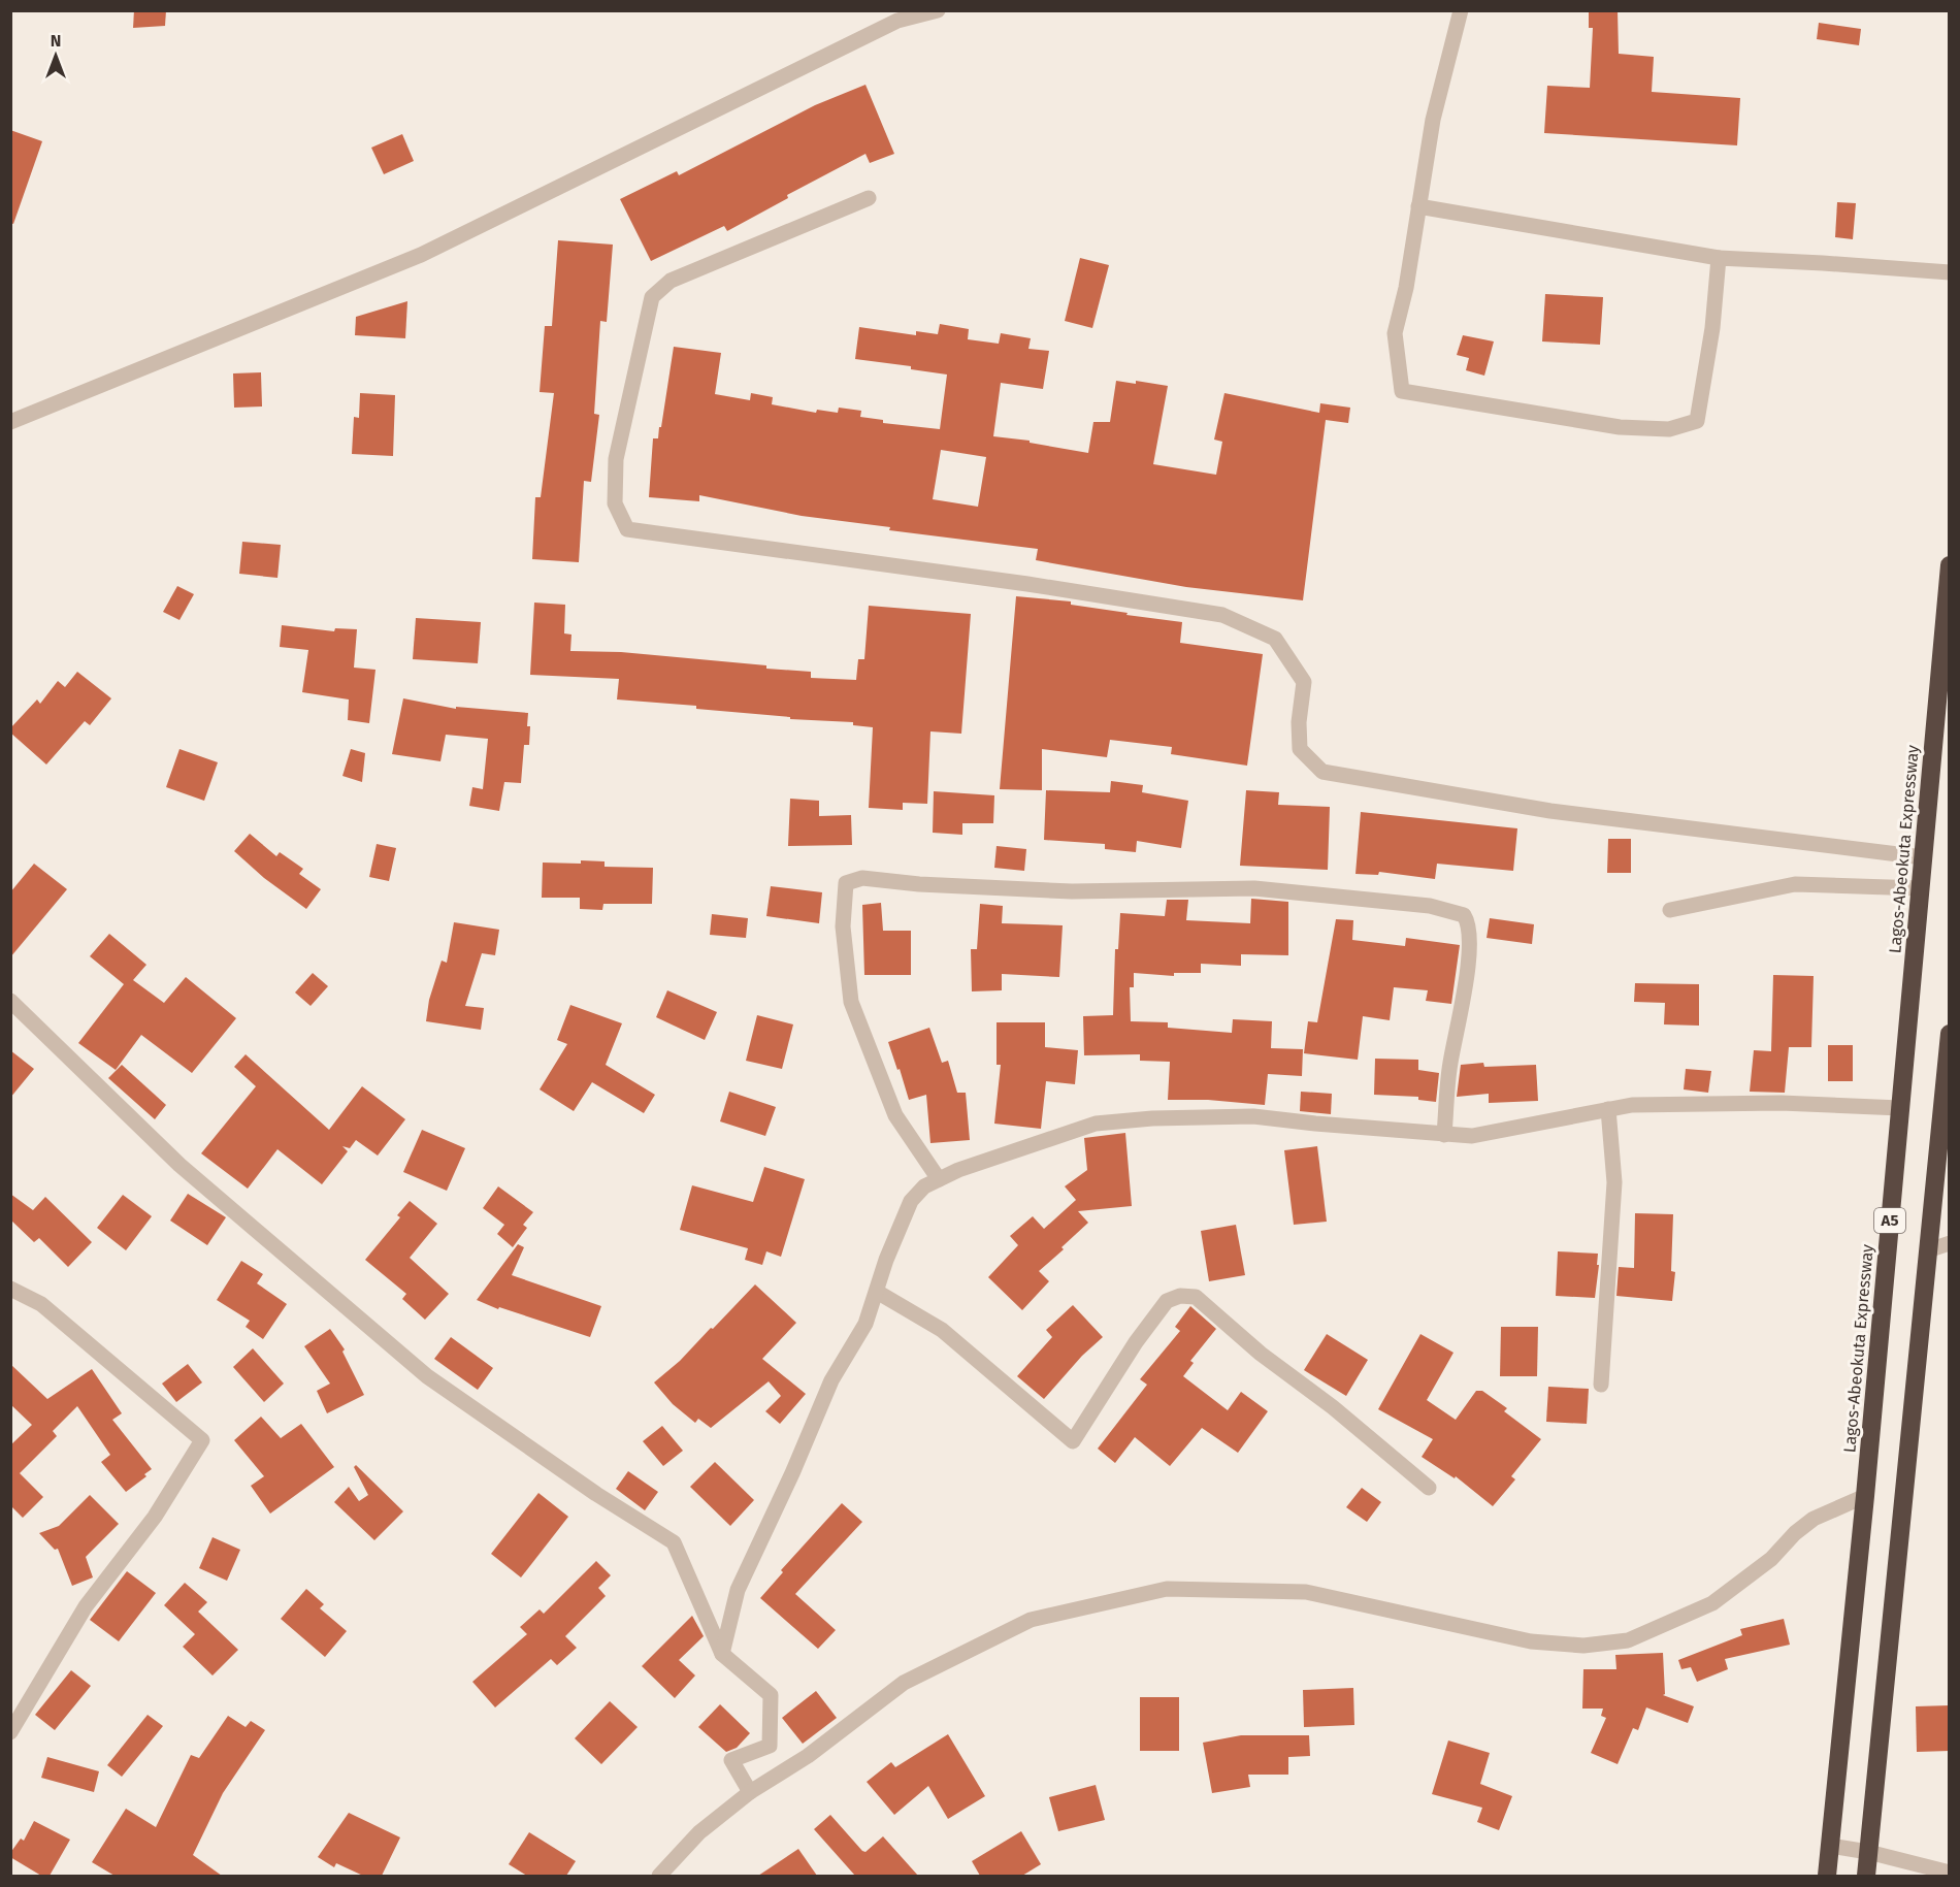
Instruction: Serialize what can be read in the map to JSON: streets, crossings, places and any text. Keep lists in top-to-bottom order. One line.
{"streets":{"highway":["Lagos-Abeokuta Expressway","A5"]},"north":"top"}
